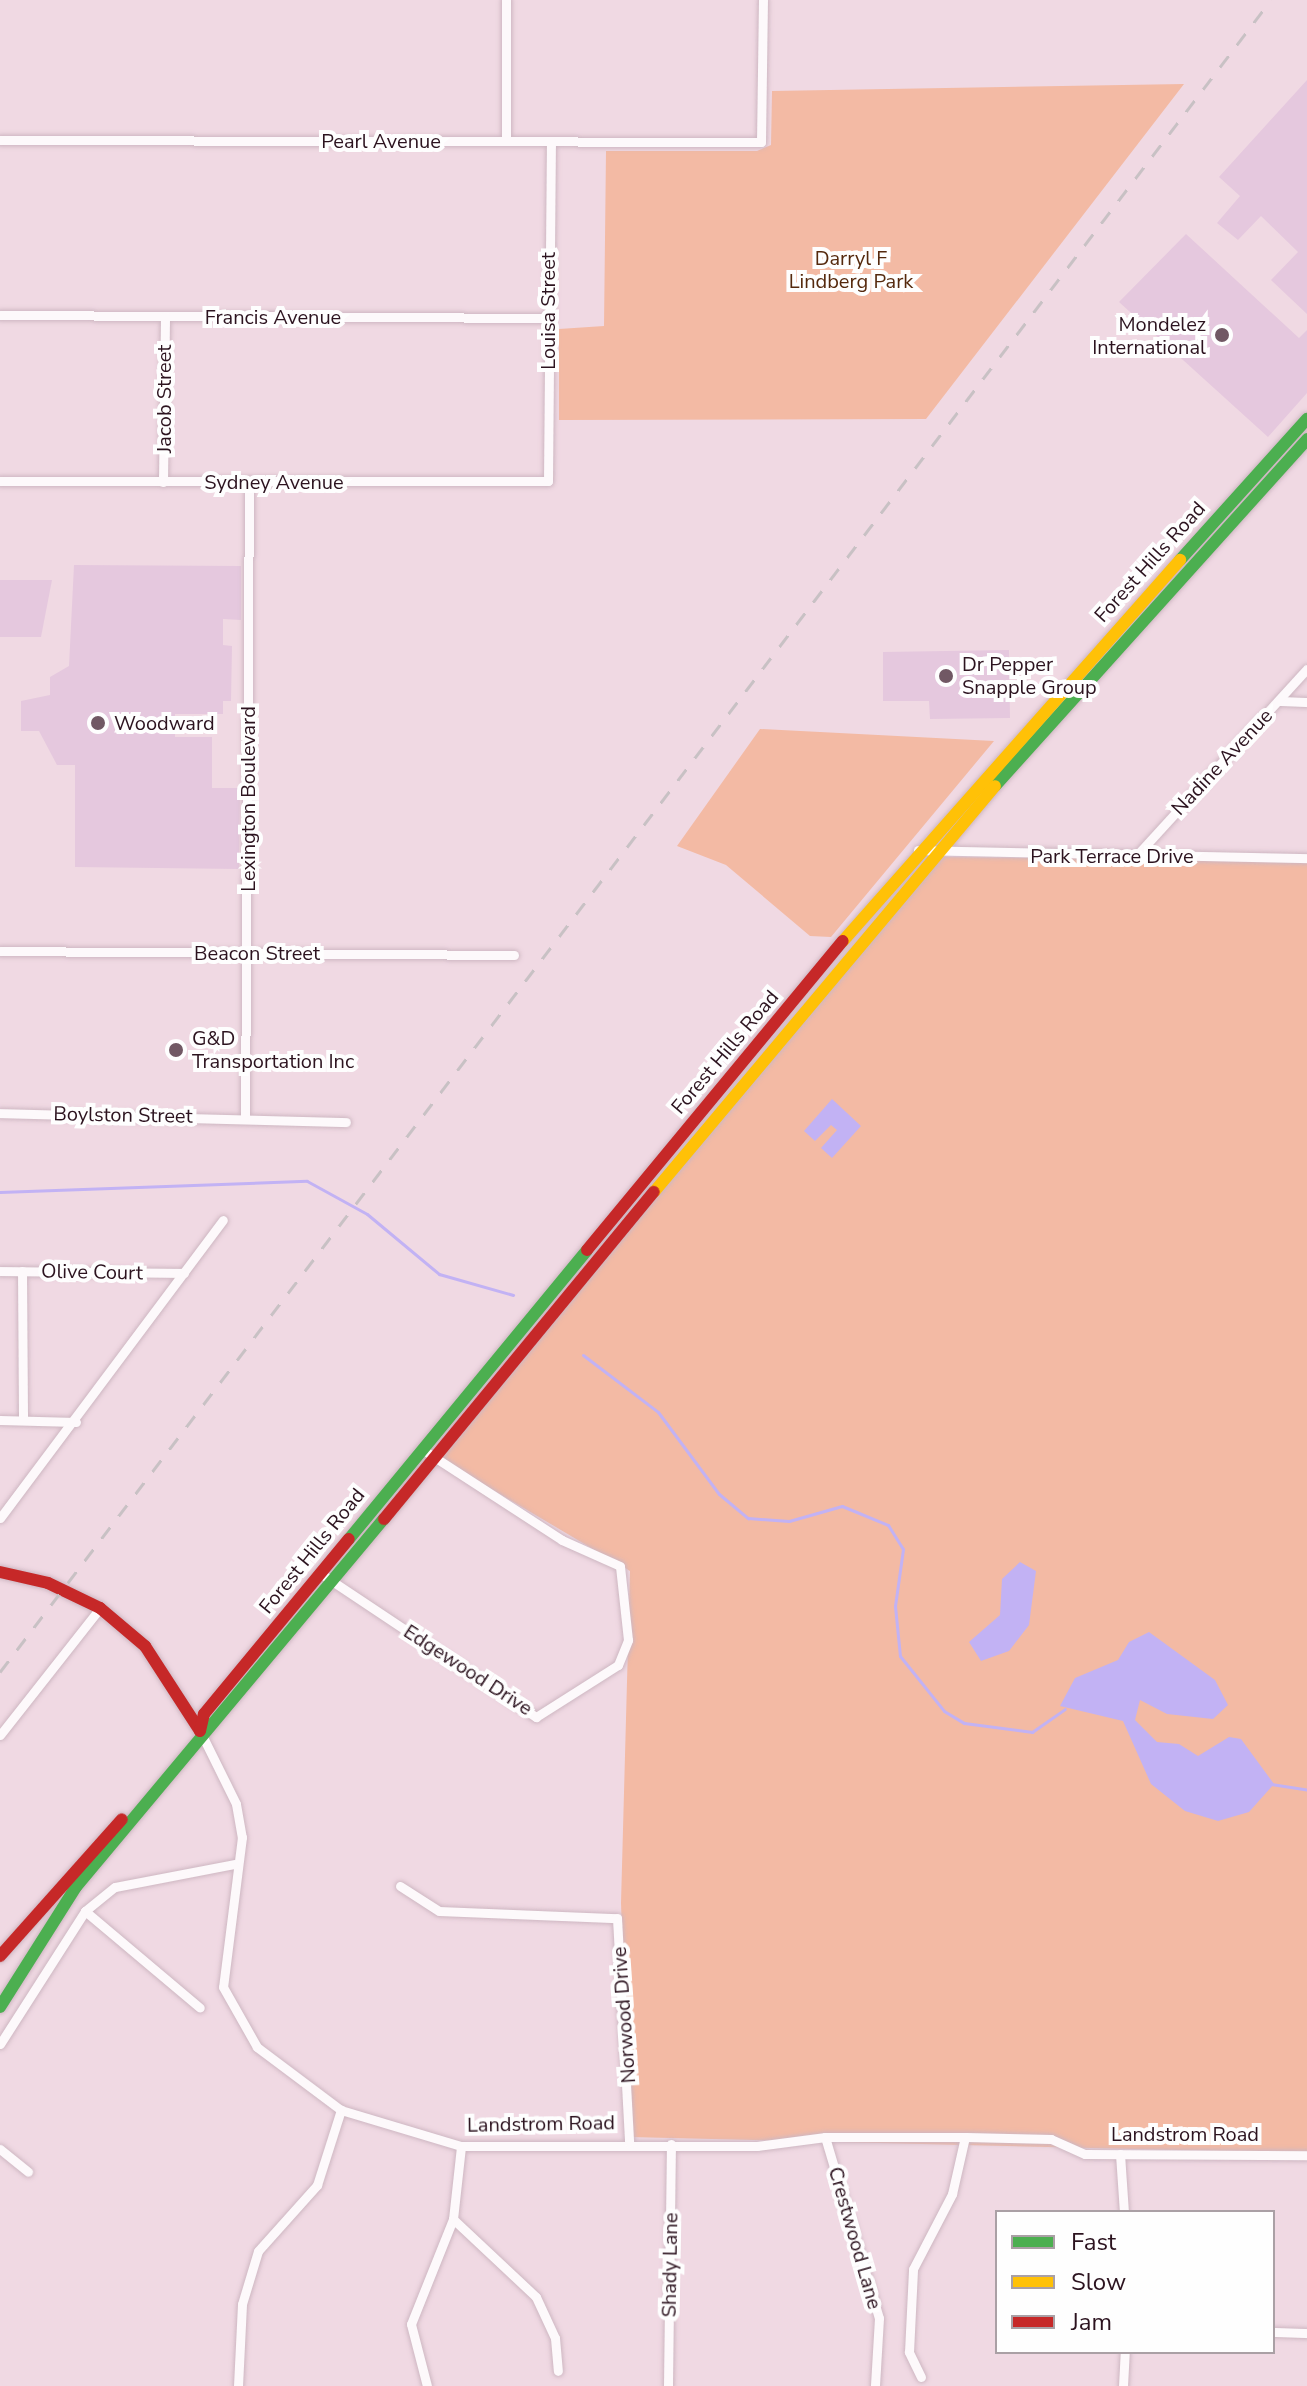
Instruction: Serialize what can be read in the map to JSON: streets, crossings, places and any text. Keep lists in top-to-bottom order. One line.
{"streets":{"street":["Pearl Avenue","Louisa Street","Francis Avenue","Jacob Street","Sydney Avenue","Forest Hills Road","Nadine Avenue","Lexington Boulevard","Park Terrace Drive","Beacon Street","Boylston Street","Olive Court","Edgewood Drive","Norwood Drive","Landstrom Road","Crestwood Lane","Shady Lane"]},"crossings":[["Pearl Avenue","Louisa Street"],["Louisa Street","Francis Avenue"],["Louisa Street","Sydney Avenue"],["Francis Avenue","Jacob Street"],["Jacob Street","Sydney Avenue"],["Sydney Avenue","Lexington Boulevard"],["Forest Hills Road","Park Terrace Drive"],["Forest Hills Road","Edgewood Drive"],["Forest Hills Road","Landstrom Road"],["Nadine Avenue","Park Terrace Drive"],["Lexington Boulevard","Beacon Street"],["Lexington Boulevard","Boylston Street"],["Norwood Drive","Landstrom Road"],["Landstrom Road","Crestwood Lane"],["Landstrom Road","Shady Lane"]],"parks":["Darryl F Lindberg Park"],"places":["Mondelez International","Dr Pepper Snapple Group","Woodward","G&D Transportation Inc"],"legend":["Fast","Slow","Jam"]}
